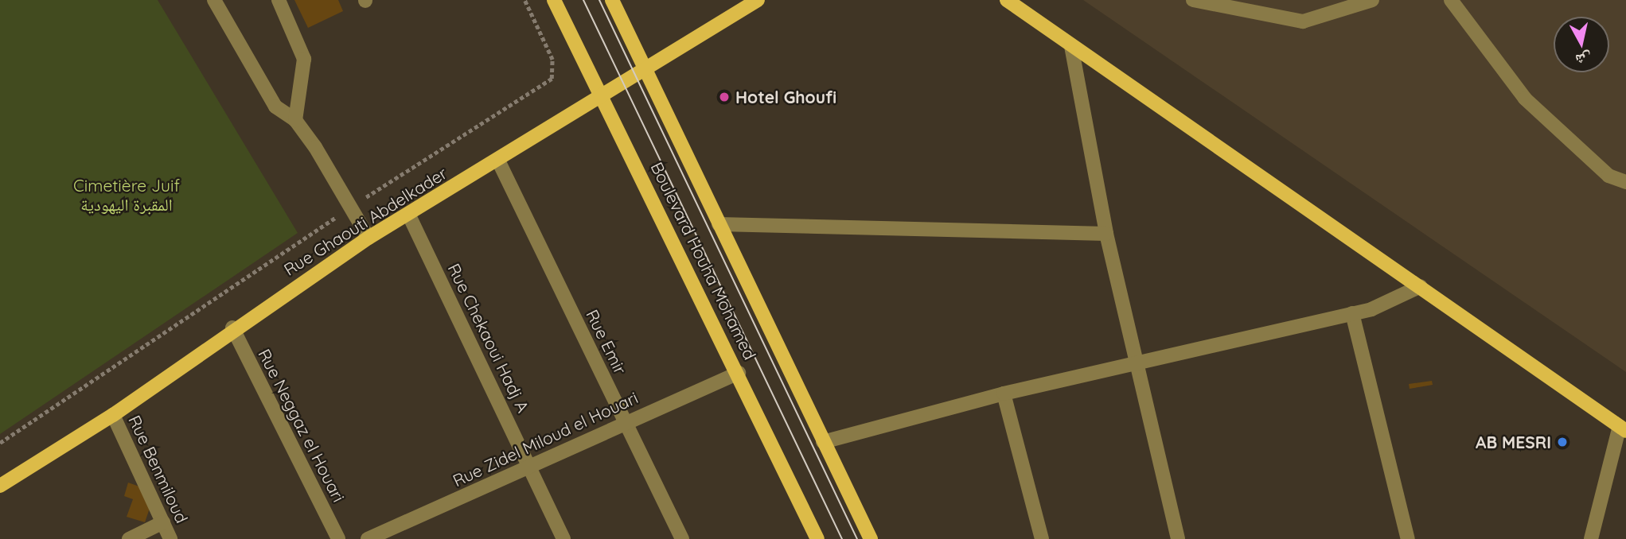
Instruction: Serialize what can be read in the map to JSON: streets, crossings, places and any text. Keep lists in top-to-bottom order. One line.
{"streets":{"main road":["Rue Ghaouti Abdelkader","Boulevard Houha Mohamed"],"street":["Rue Chekaoui Hadj A","Rue Emir","Rue Neggaz el Houari","Rue Zidel Miloud el Houari","Rue Benmiloud"]},"crossings":[["Rue Ghaouti Abdelkader","Boulevard Houha Mohamed"],["Rue Ghaouti Abdelkader","Rue Chekaoui Hadj A"],["Rue Ghaouti Abdelkader","Rue Emir"],["Rue Ghaouti Abdelkader","Rue Neggaz el Houari"],["Rue Ghaouti Abdelkader","Rue Benmiloud"],["Boulevard Houha Mohamed","Rue Zidel Miloud el Houari"],["Rue Chekaoui Hadj A","Rue Zidel Miloud el Houari"],["Rue Emir","Rue Zidel Miloud el Houari"]],"parks":["Cimetière Juif المقبرة اليهودية"],"places":["Hotel Ghoufi","AB MESRI"],"north":"bottom"}
